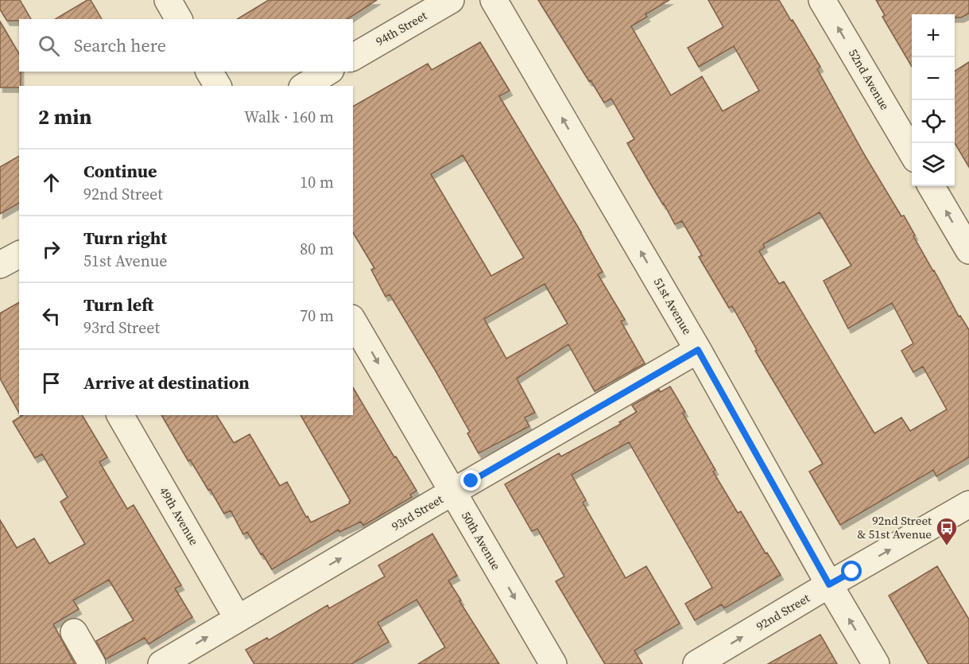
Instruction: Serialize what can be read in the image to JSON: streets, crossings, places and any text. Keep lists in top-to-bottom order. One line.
{"streets":{"street":["94th Street","52nd Avenue","51st Avenue","93rd Street","49th Avenue","50th Avenue","92nd Street"]},"crossings":[["51st Avenue","93rd Street"],["51st Avenue","92nd Street"],["93rd Street","49th Avenue"],["93rd Street","50th Avenue"]],"one_way":["52nd Avenue","51st Avenue","93rd Street","50th Avenue","92nd Street"],"places":{"bus stop":["92nd Street & 51st Avenue"]},"page":{"map_buttons":["+","−"],"search":"Search here","heading":["2 min","Walk · 160 m"],"list":[["Continue","92nd Street","10 m"],["Turn right","51st Avenue","80 m"],["Turn left","93rd Street","70 m"],"Arrive at destination"]}}
